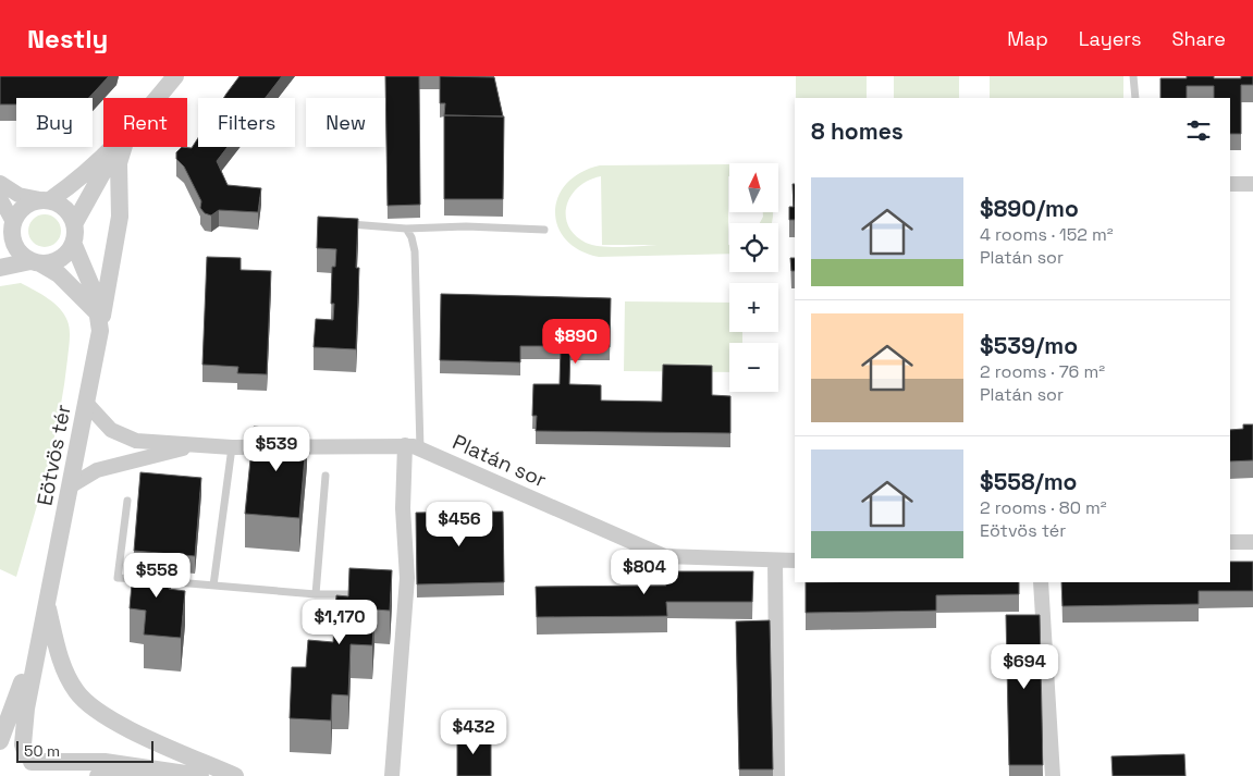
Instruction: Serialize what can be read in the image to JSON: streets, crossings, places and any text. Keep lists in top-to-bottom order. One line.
{"streets":{"street":["Eötvös tér","Platán sor"]},"crossings":[["Eötvös tér","Platán sor"]],"scale_bar":"50 m","north":"top","page":{"header":"Nestly","nav":["Map","Layers","Share"],"chip":["Buy","Rent","Filters","New"],"heading":"8 homes","map_buttons":["+","−"],"list":[{"name":"$890/mo","note":"4 rooms · 152 m² · Platán sor"},{"name":"$539/mo","note":"2 rooms · 76 m² · Platán sor"},{"name":"$558/mo","note":"2 rooms · 80 m² · Eötvös tér"}],"price":["$890","$539","$456","$804","$558","$1,170","$694","$432"],"scale":"50 m"}}
